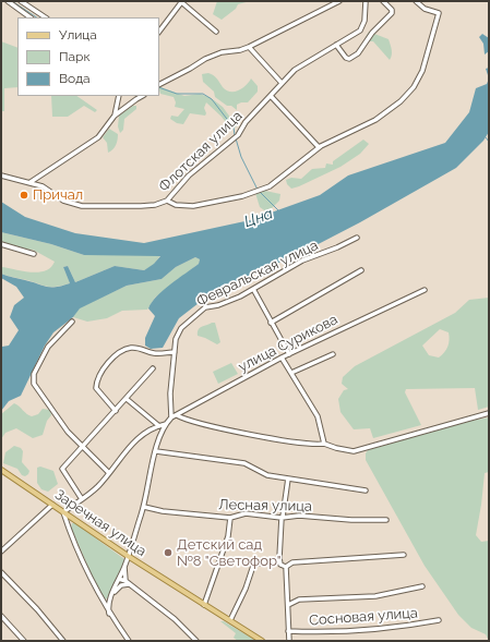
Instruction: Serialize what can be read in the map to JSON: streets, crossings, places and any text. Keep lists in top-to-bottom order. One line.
{"streets":{"main road":["Заречная улица"],"street":["Флотская улица","Февральская улица","улица Сурикова","Лесная улица","Сосновая улица"]},"crossings":[["Февральская улица","улица Сурикова"]],"water":["Цна"],"places":["Причал","Детский сад №8 \"Светофор\""],"legend":["Улица","Парк","Вода"]}
